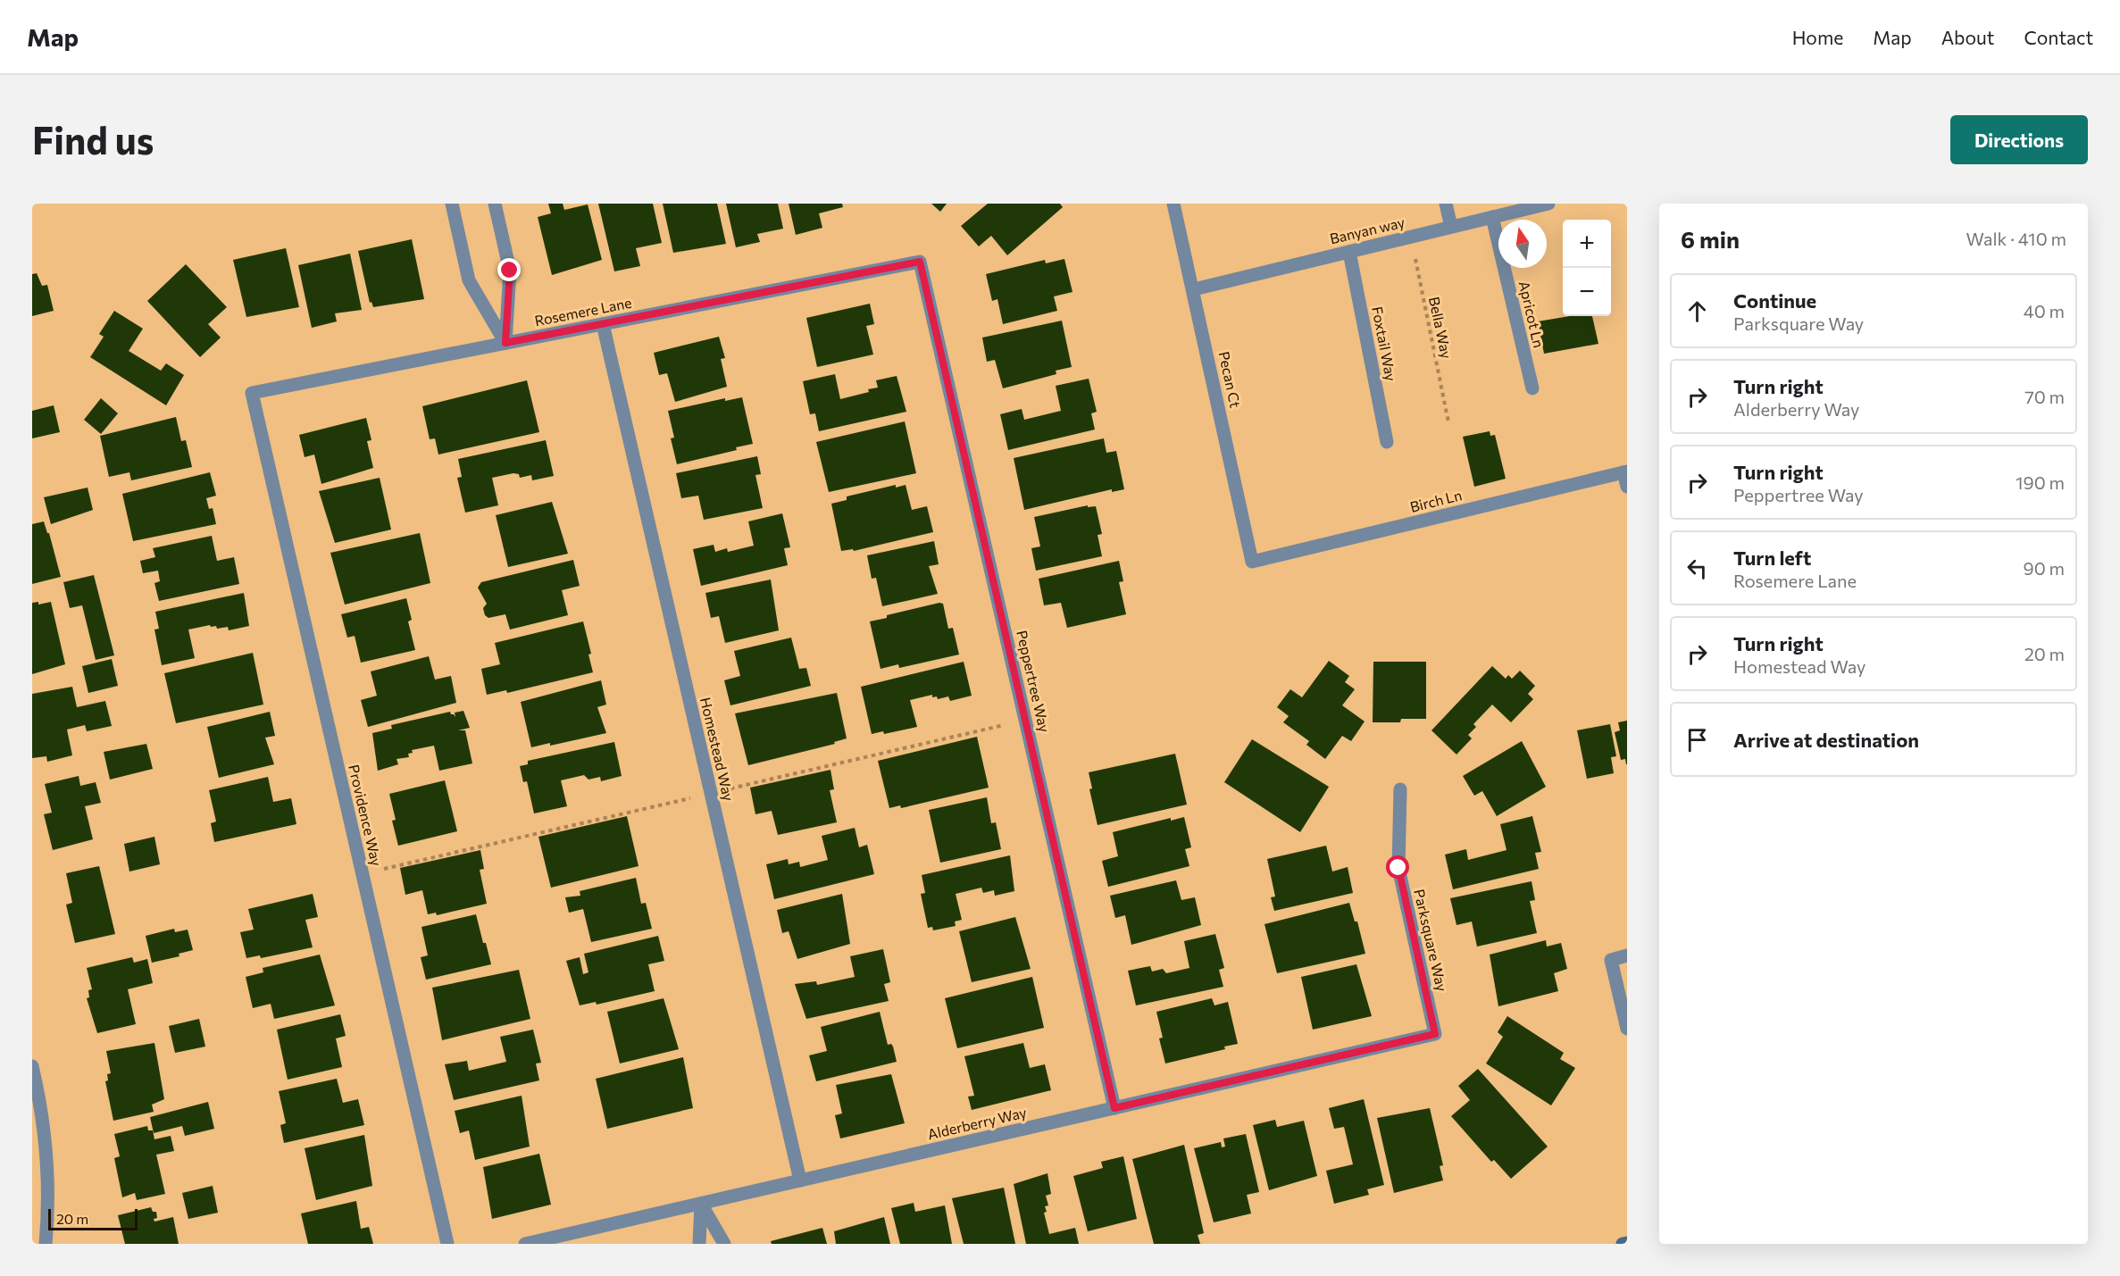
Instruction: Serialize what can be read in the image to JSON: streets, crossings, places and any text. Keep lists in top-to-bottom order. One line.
{"streets":{"street":["Banyan way","Rosemere Lane","Apricot Ln","Foxtail Way","Pecan Ct","Birch Ln","Peppertree Way","Homestead Way","Providence Way","Parksquare Way","Alderberry Way"],"path":["Bella Way"]},"crossings":[["Banyan way","Apricot Ln"],["Banyan way","Bella Way"],["Banyan way","Foxtail Way"],["Banyan way","Pecan Ct"],["Rosemere Lane","Peppertree Way"],["Rosemere Lane","Homestead Way"],["Rosemere Lane","Providence Way"],["Pecan Ct","Birch Ln"],["Peppertree Way","Alderberry Way"],["Homestead Way","Alderberry Way"],["Parksquare Way","Alderberry Way"]],"scale_bar":"20 m","north":"top","page":{"header":"Map","nav":["Home","Map","About","Contact"],"buttons":"Directions","title":"Find us","heading":["6 min","Walk · 410 m"],"map_buttons":["+","−"],"list":[["Continue","Parksquare Way","40 m"],["Turn right","Alderberry Way","70 m"],["Turn right","Peppertree Way","190 m"],["Turn left","Rosemere Lane","90 m"],["Turn right","Homestead Way","20 m"],"Arrive at destination"],"scale":"20 m"}}
